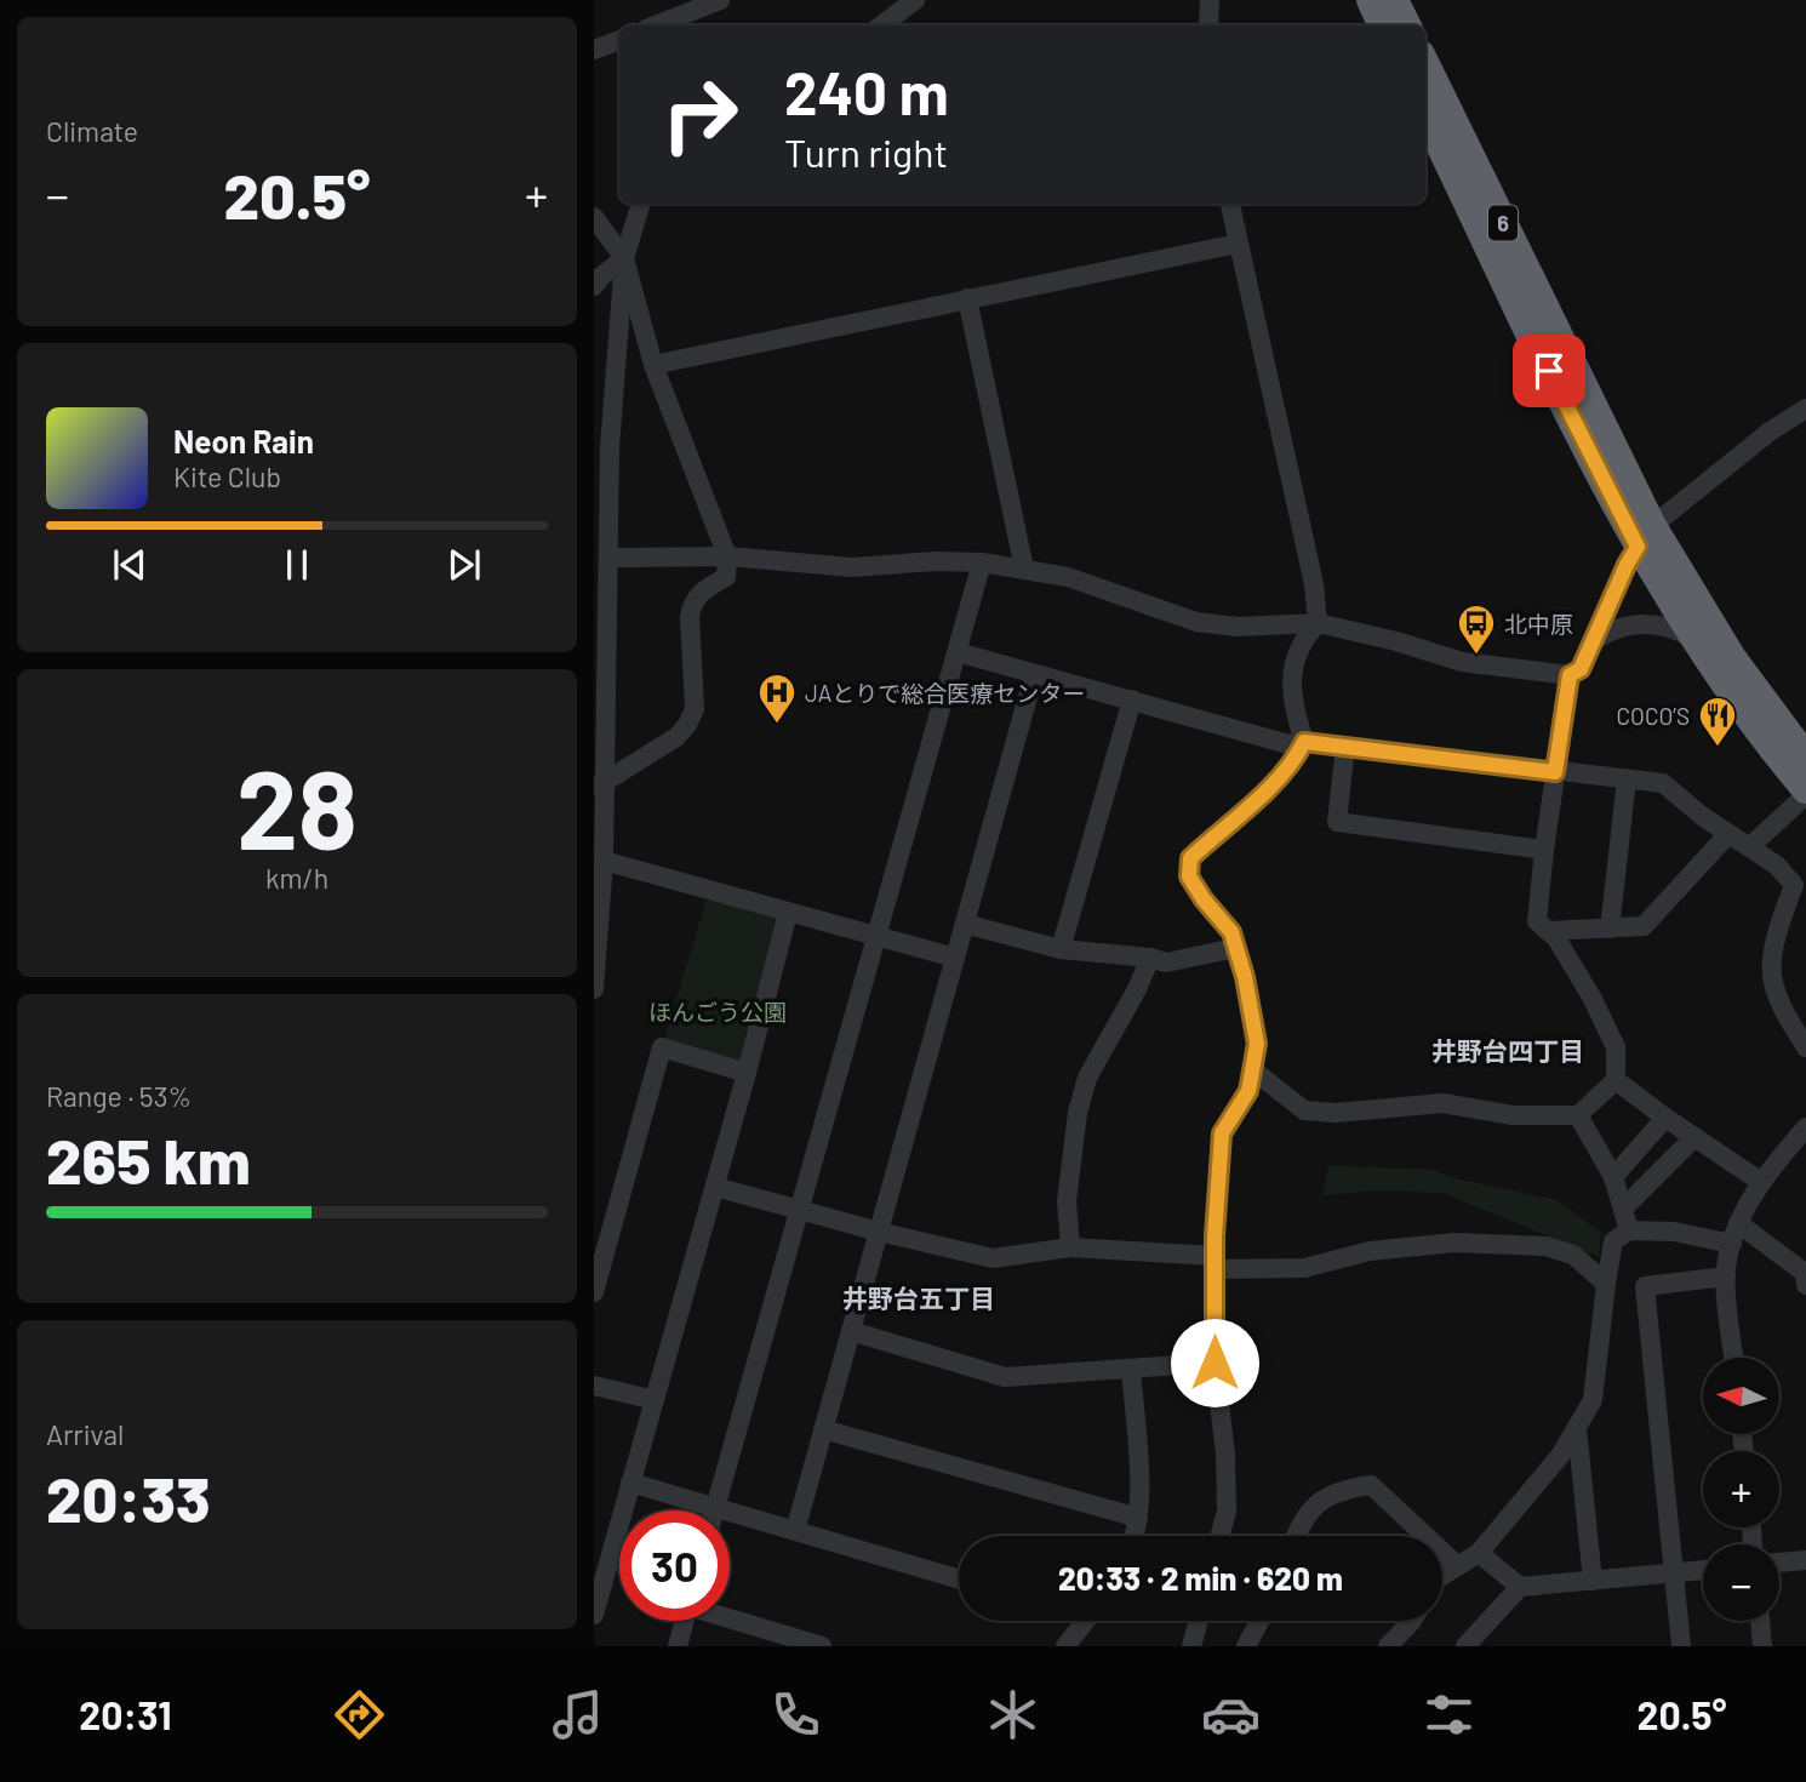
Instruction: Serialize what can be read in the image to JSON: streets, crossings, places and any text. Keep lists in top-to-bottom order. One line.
{"streets":{"highway":["6"]},"districts":["井野台四丁目","井野台五丁目"],"parks":["ほんごう公園"],"places":{"bus stop":["北中原"],"hospital":["JAとりで総合医療センター"],"restaurant":["COCO’S"]},"north":"left","page":{"tile":["Climate",["28","km/h"],["Range · 53%","265 km"],["Arrival","20:33"]],"turn":["240 m","Turn right"],"heat":["−","20.5°","+"],"song":["Neon Rain","Kite Club"],"map_buttons":["+","−"],"limit":"30","trip":"20:33 · 2 min · 620 m","tabs":["20:31","20.5°"]}}
